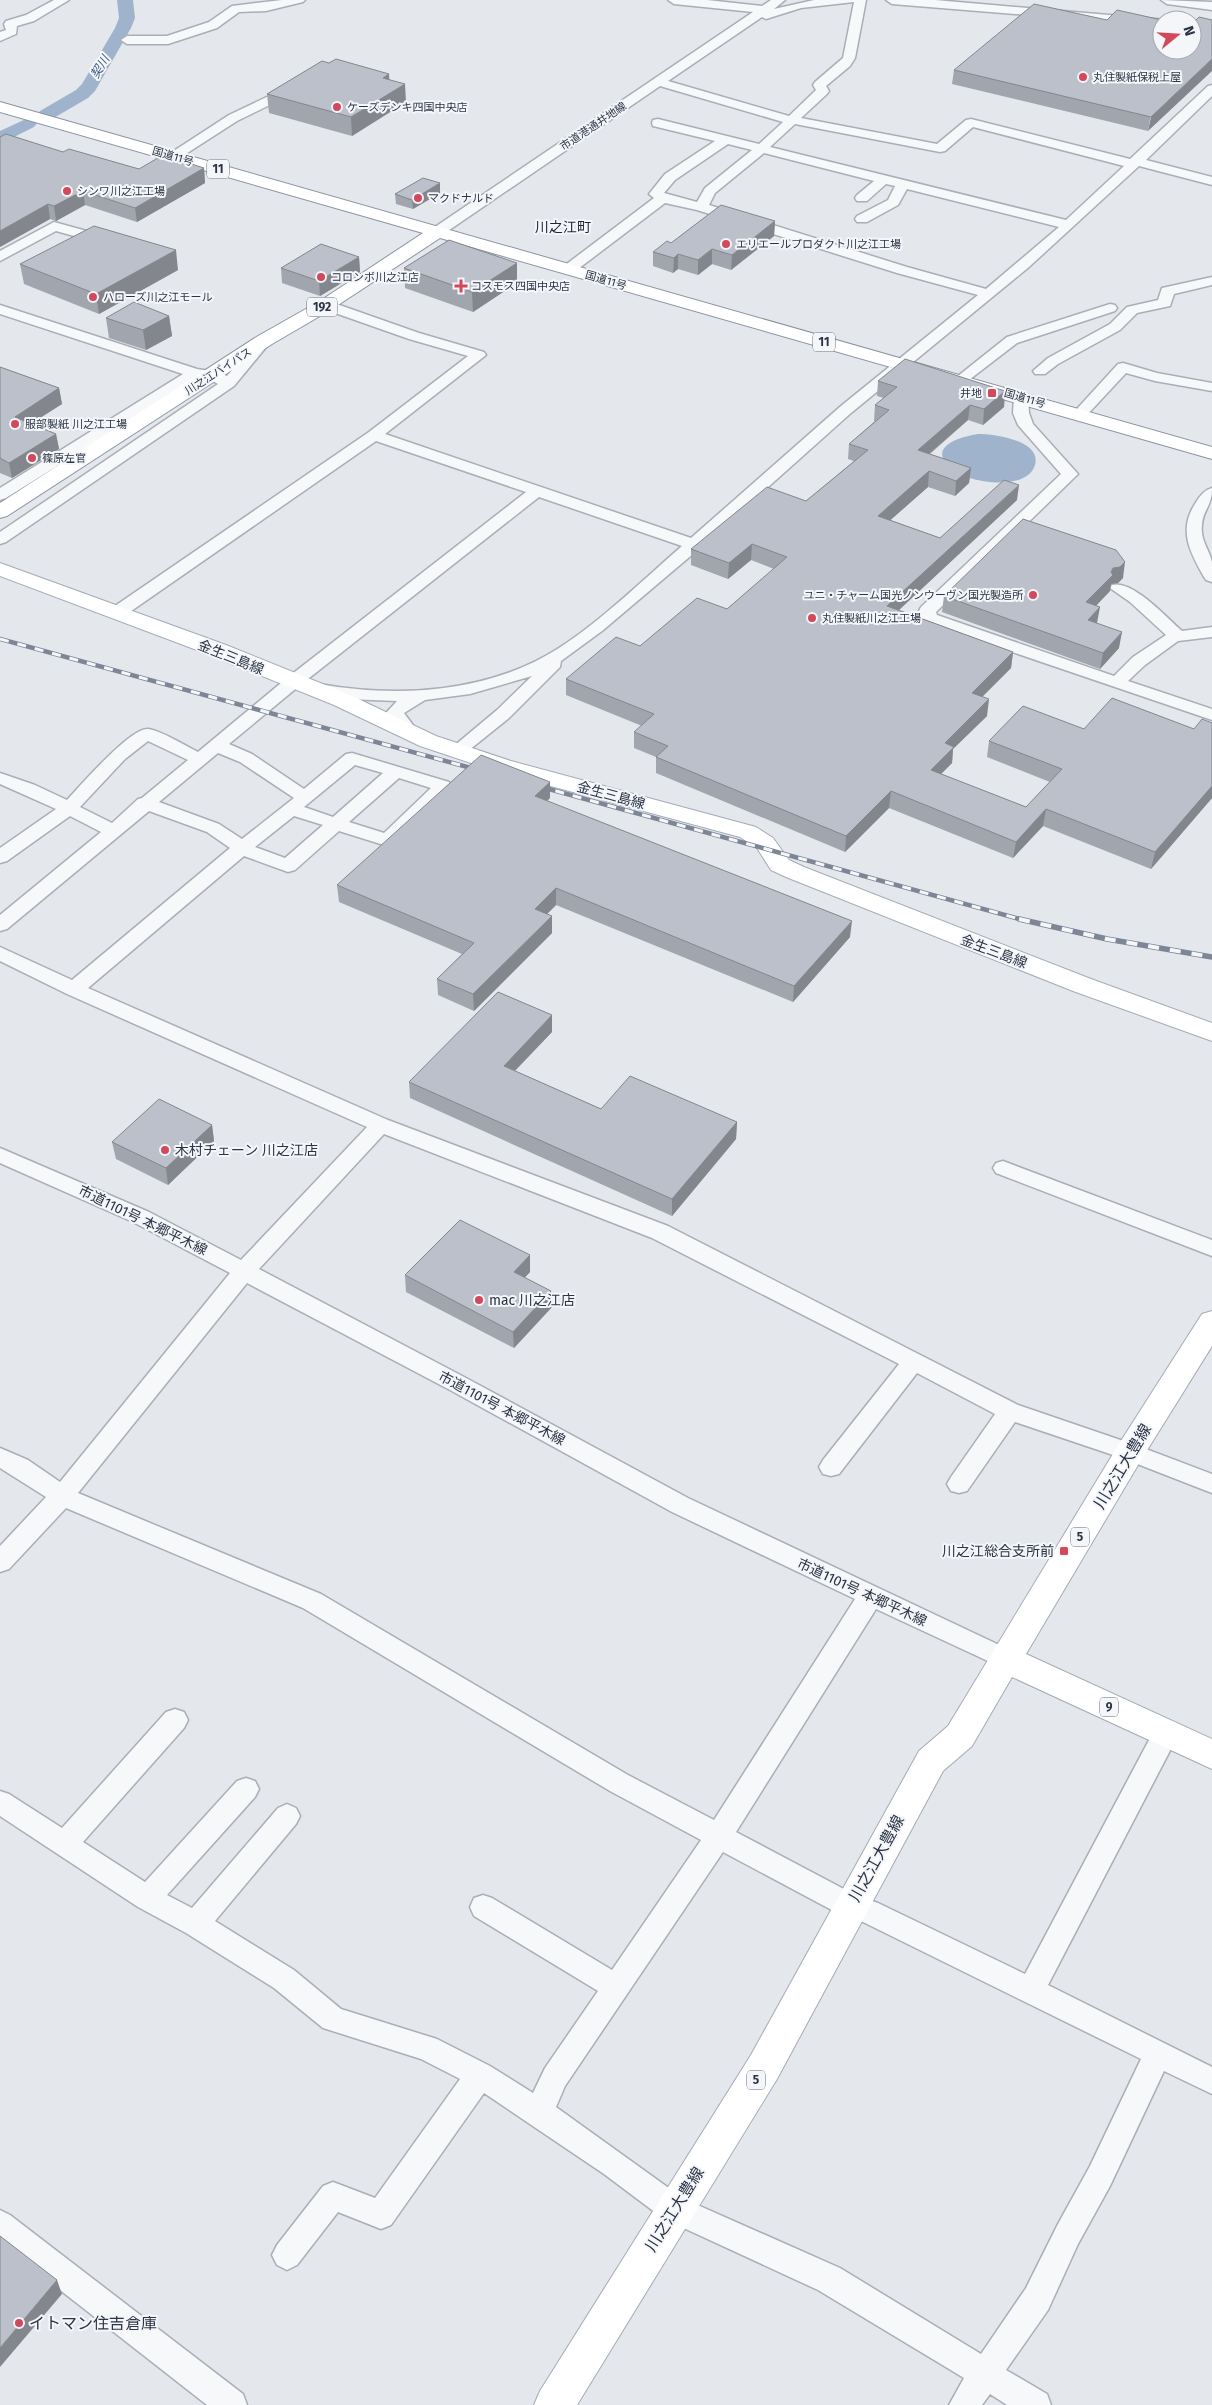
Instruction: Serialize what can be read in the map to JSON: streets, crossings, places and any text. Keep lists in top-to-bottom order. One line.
{"streets":{"main road":["国道11号","11","192","川之江バイパス","金生三島線","川之江大豊線","5","9"],"street":["市道港通井地線","市道1101号 本郷平木線"]},"crossings":[["市道港通井地線","国道11号"],["市道港通井地線","川之江バイパス"],["国道11号","川之江バイパス"],["市道1101号 本郷平木線","川之江大豊線"],["市道1101号 本郷平木線","9"],["川之江大豊線","9"]],"districts":["川之江町"],"water":["契川"],"places":{"other":["丸住製紙保税上屋","ケーズデンキ四国中央店","シンワ川之江工場","マクドナルド","エリエールプロダクト川之江工場","コロンボ川之江店","ハローズ川之江モール","服部製紙 川之江工場","篠原左官","ユニ・チャーム国光ノンウーヴン国光製造所","丸住製紙川之江工場","木村チェーン 川之江店","mac 川之江店","イトマン住吉倉庫"],"health":["コスモス四国中央店"],"transit":["井地","川之江総合支所前"]},"north":"right"}
